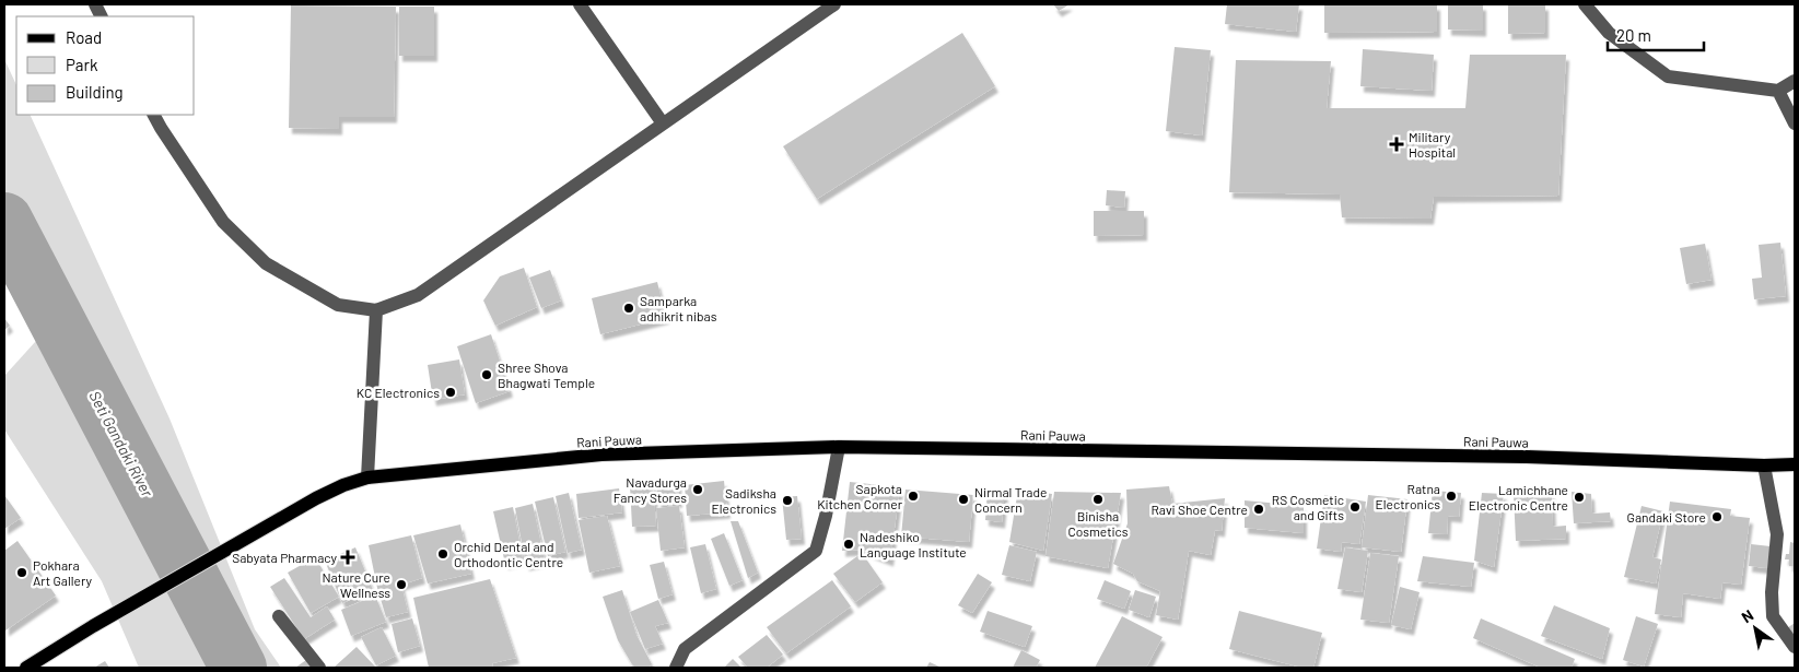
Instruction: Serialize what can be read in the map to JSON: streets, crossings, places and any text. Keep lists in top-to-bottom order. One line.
{"streets":{"main road":["Rani Pauwa"]},"water":["Seti Gandaki River"],"places":{"health":["Military Hospital","Sabyata Pharmacy"],"other":["Samparka adhikrit nibas","Shree Shova Bhagwati Temple","KC Electronics","Navadurga Fancy Stores","Sapkota Kitchen Corner","Ratna Electronics","Lamichhane Electronic Centre","Nirmal Trade Concern","Binisha Cosmetics","Sadiksha Electronics","RS Cosmetic and Gifts","Ravi Shoe Centre","Gandaki Store","Nadeshiko Language Institute","Orchid Dental and Orthodontic Centre","Pokhara Art Gallery","Nature Cure Wellness"]},"legend":["Road","Park","Building"],"scale_bar":"20 m","north":"top left"}
